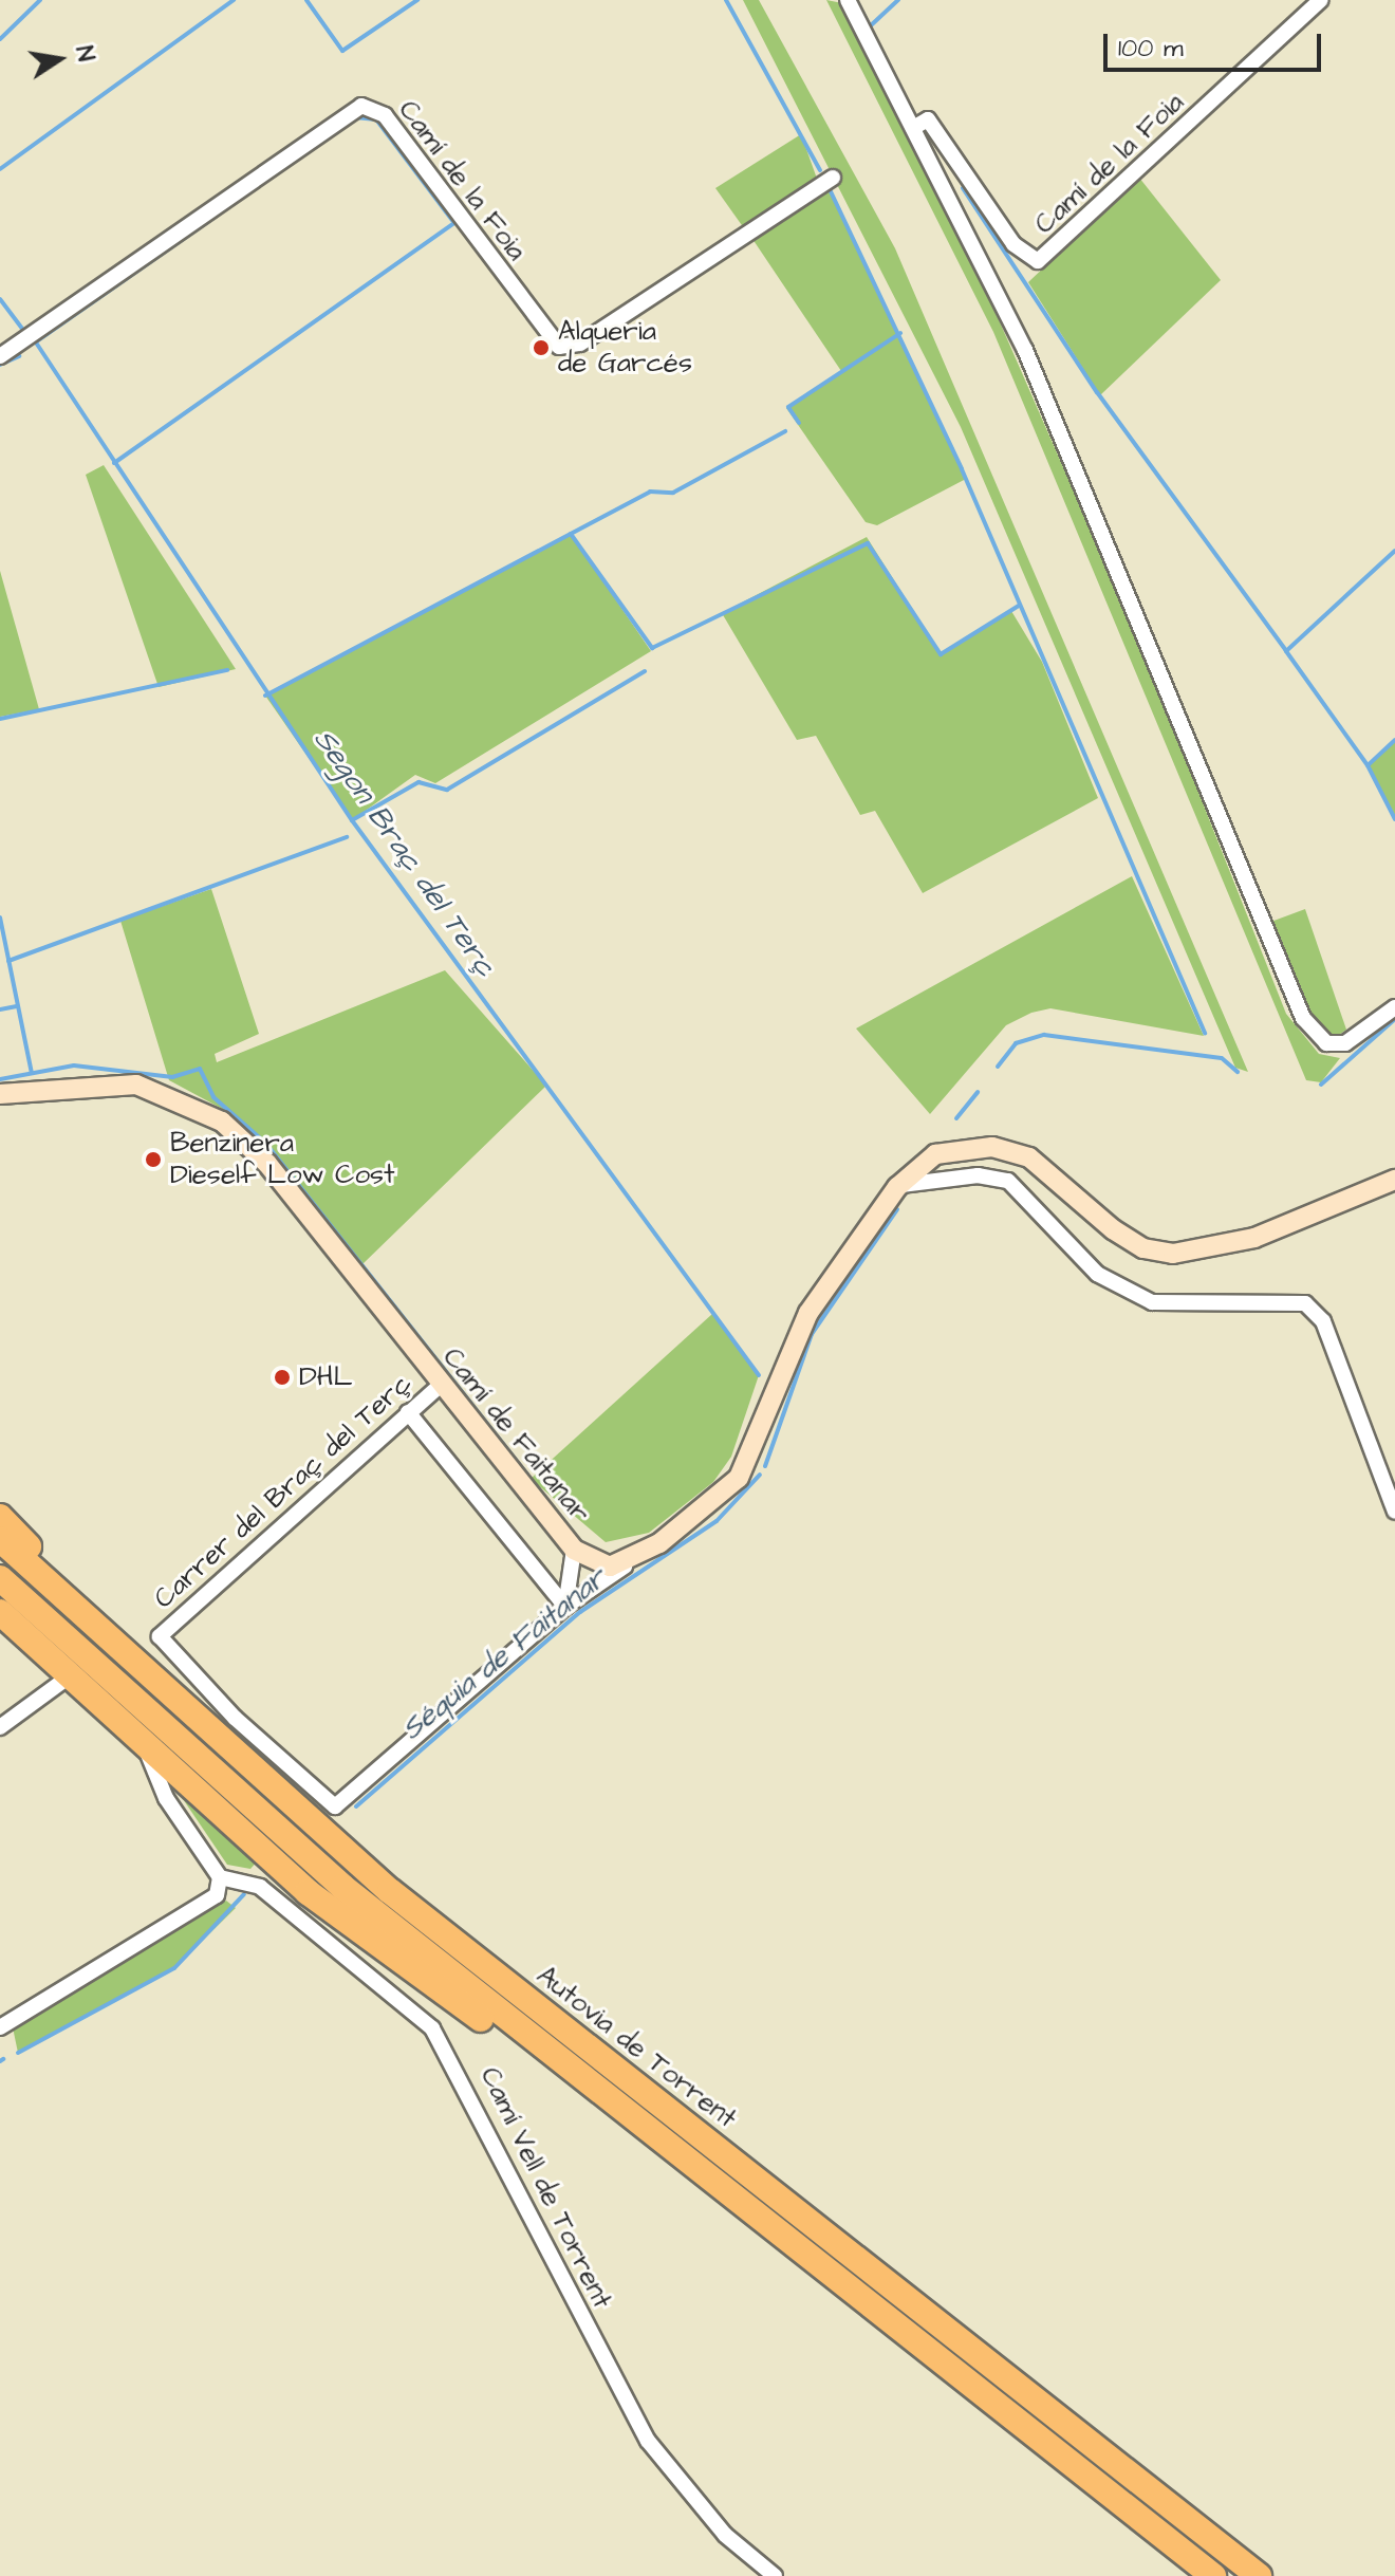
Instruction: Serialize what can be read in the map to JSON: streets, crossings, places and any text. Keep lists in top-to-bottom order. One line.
{"streets":{"highway":["Autovia de Torrent"],"street":["Camí de la Foia","Camí de Faitanar","Carrer del Braç del Terç","Camí Vell de Torrent"]},"crossings":[["Camí de Faitanar","Carrer del Braç del Terç"]],"water":["Segon Braç del Terç","Séquia de Faitanar"],"places":["Alqueria de Garcés","Benzinera Dieself Low Cost","DHL"],"scale_bar":"100 m","north":"right"}
